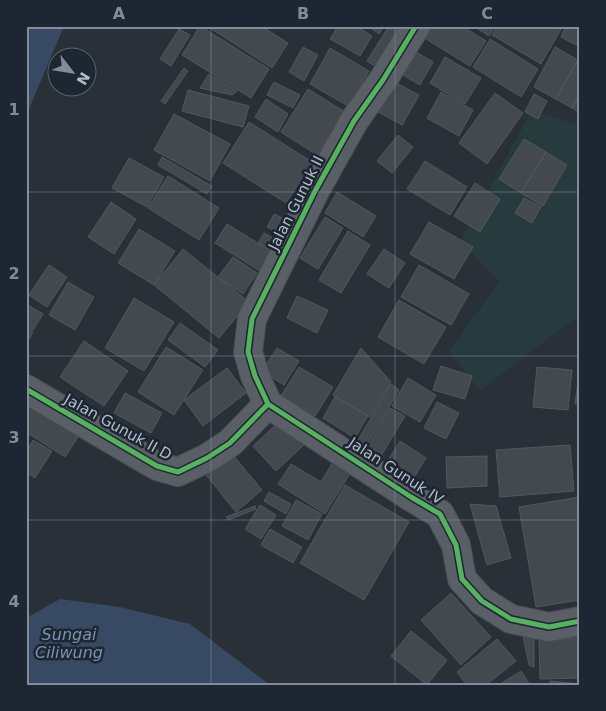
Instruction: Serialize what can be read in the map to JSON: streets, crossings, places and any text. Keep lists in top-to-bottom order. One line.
{"streets":{"street":["Jalan Gunuk II","Jalan Gunuk II D","Jalan Gunuk IV"]},"crossings":[["Jalan Gunuk II","Jalan Gunuk II D"],["Jalan Gunuk II","Jalan Gunuk IV"],["Jalan Gunuk II D","Jalan Gunuk IV"]],"water":["Sungai Ciliwung"],"north":"bottom right","grid":{"columns":["A","B","C"],"rows":["1","2","3","4"]}}
